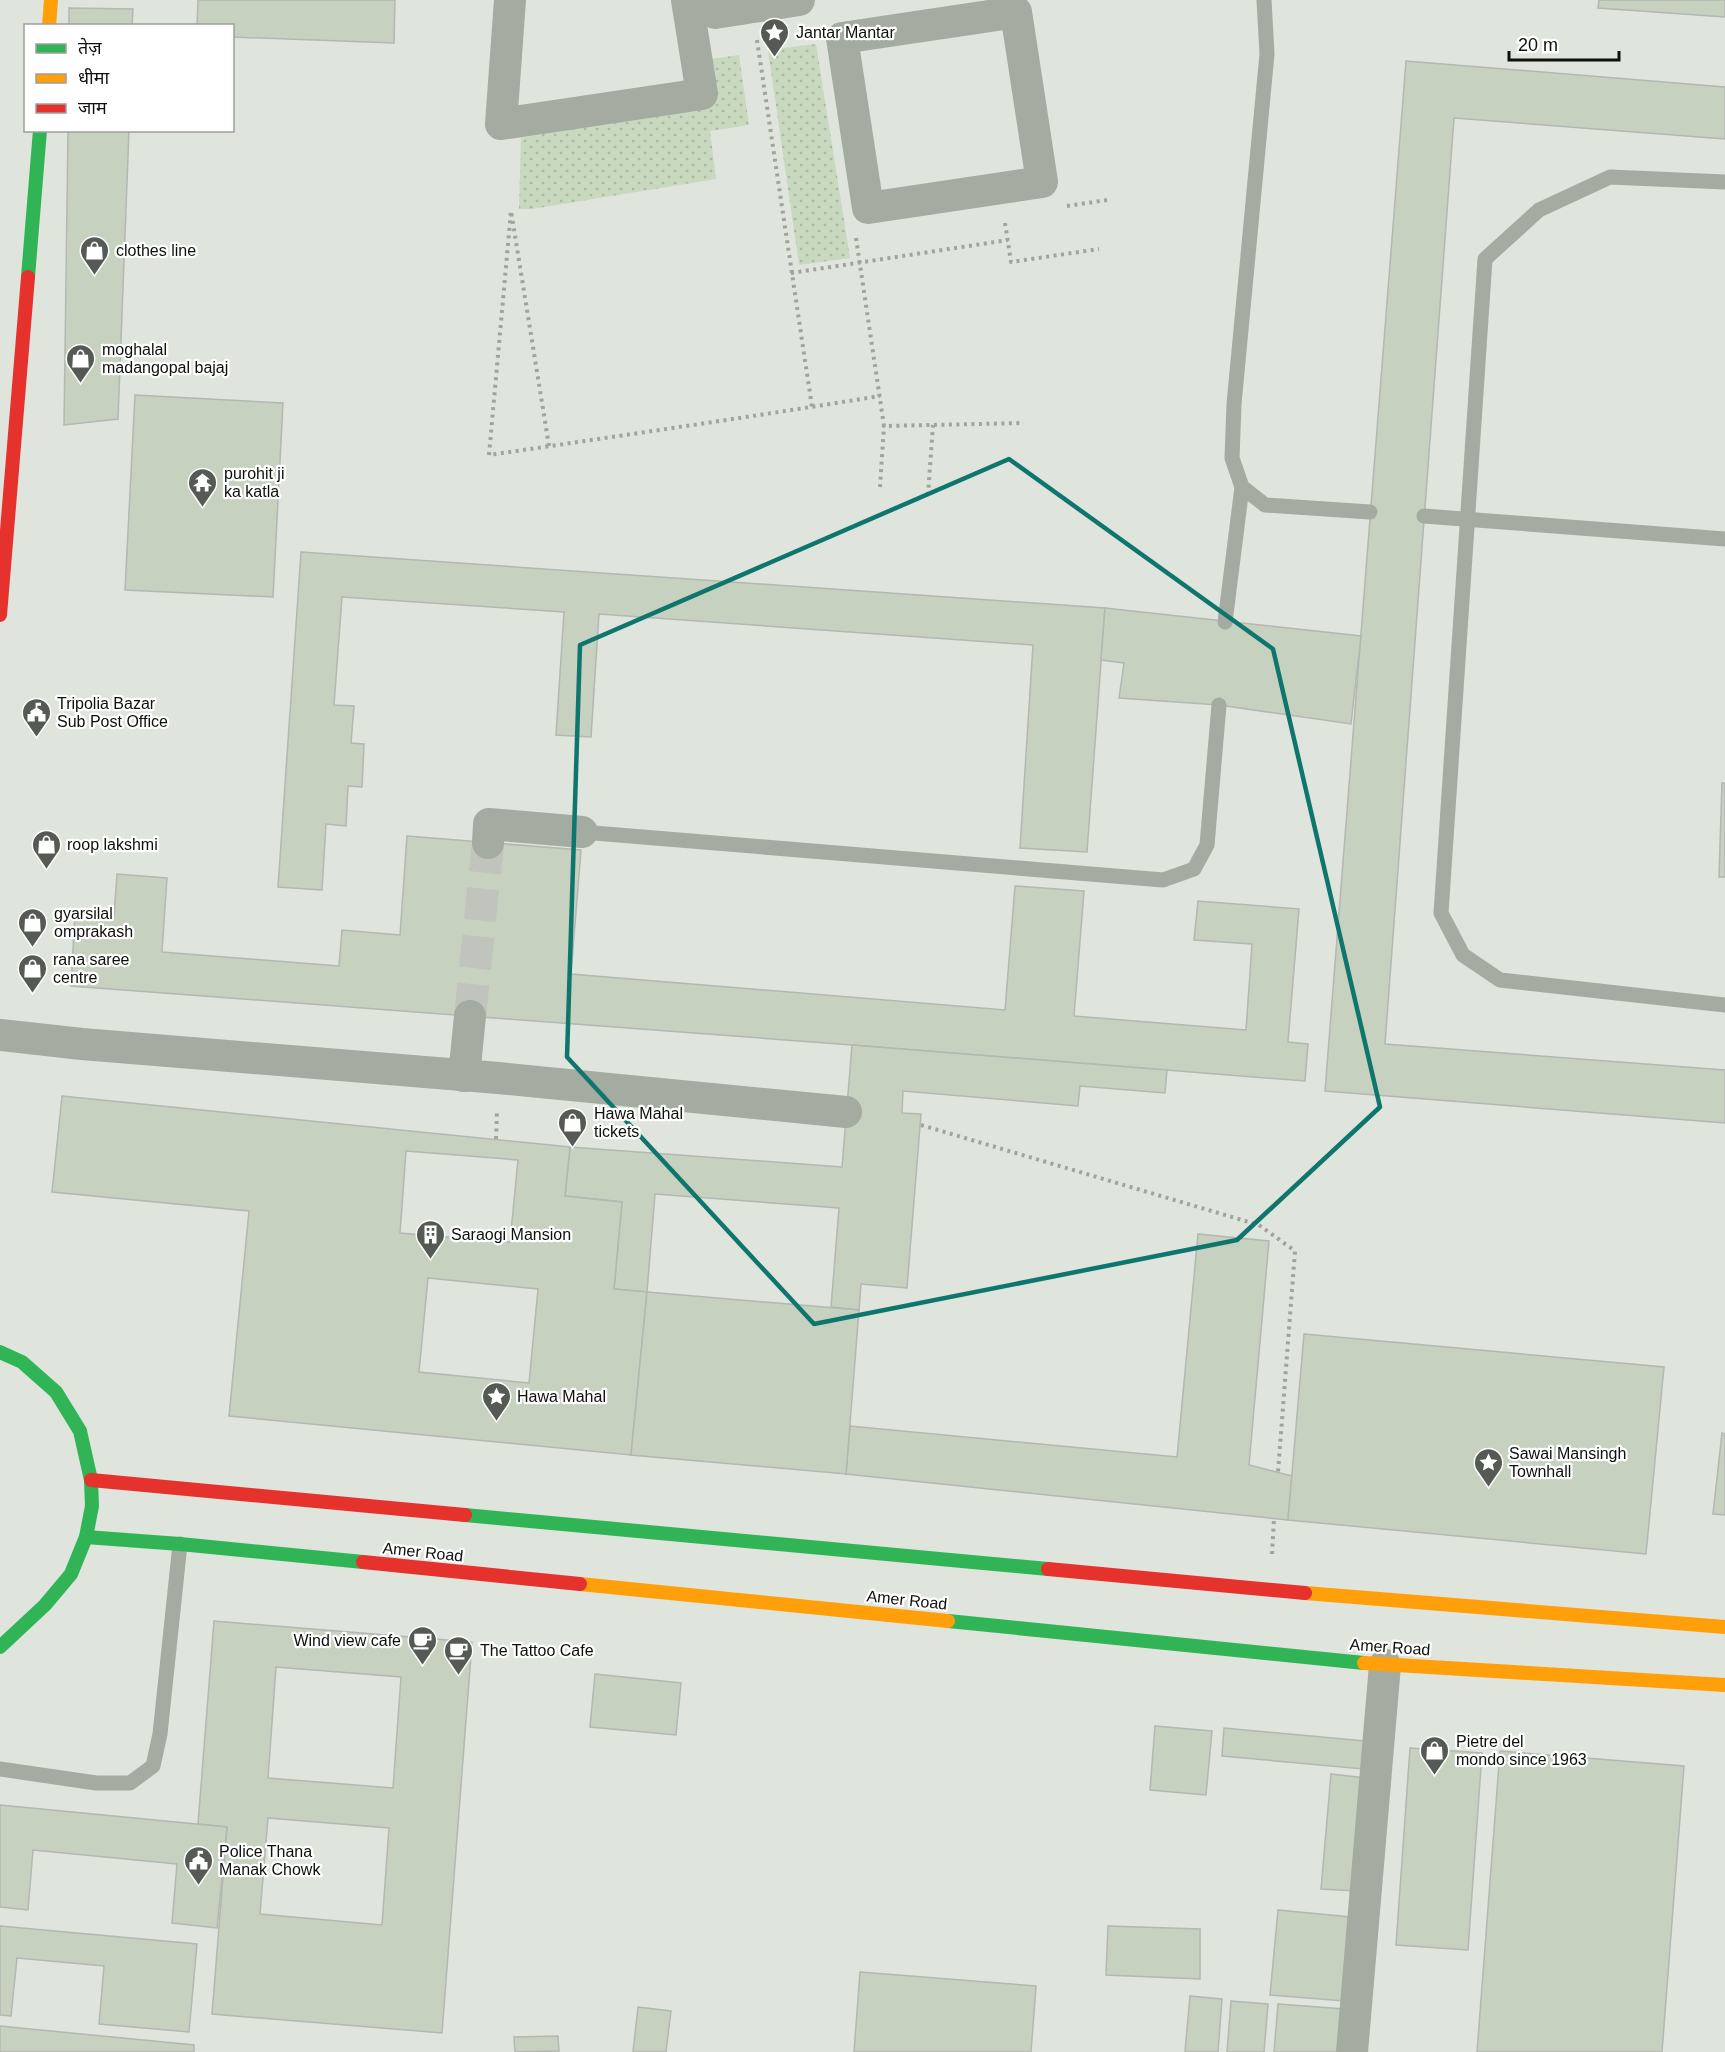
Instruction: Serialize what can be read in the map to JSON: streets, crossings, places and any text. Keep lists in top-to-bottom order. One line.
{"streets":{"main road":["Amer Road"]},"places":{"place":["Jantar Mantar","Hawa Mahal","Sawai Mansingh Townhall"],"shop":["clothes line","moghalal madangopal bajaj","roop lakshmi","gyarsilal omprakash","rana saree centre","Hawa Mahal tickets","Pietre del mondo since 1963"],"temple":["purohit ji ka katla"],"public building":["Tripolia Bazar Sub Post Office","Police Thana Manak Chowk"],"building":["Saraogi Mansion"],"cafe":["Wind view cafe","The Tattoo Cafe"]},"legend":["तेज़","धीमा","जाम"],"scale_bar":"20 m"}
